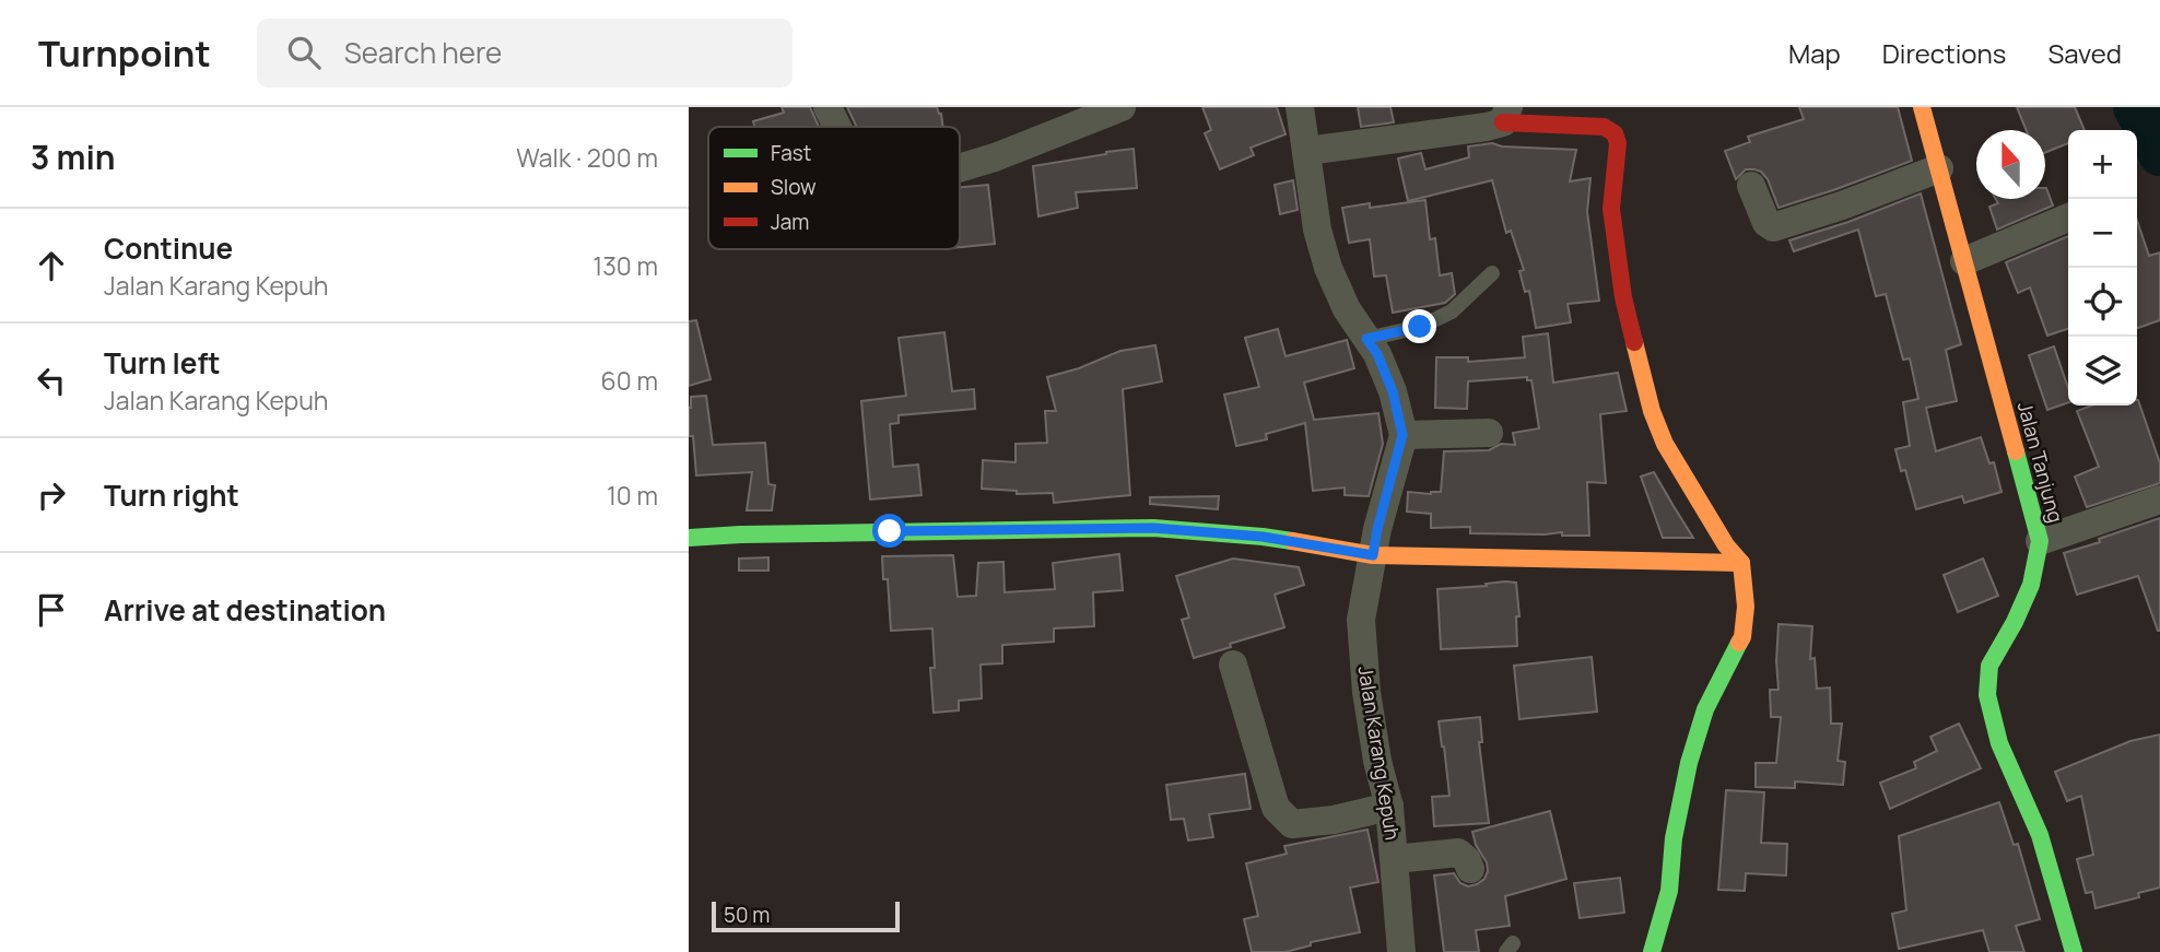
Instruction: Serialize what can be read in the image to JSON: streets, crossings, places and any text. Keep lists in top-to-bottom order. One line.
{"streets":{"street":["Jalan Tanjung","Jalan Karang Kepuh"]},"legend":["Fast","Slow","Jam"],"scale_bar":"50 m","north":"top","page":{"header":"Turnpoint","search":"Search here","nav":["Map","Directions","Saved"],"heading":["3 min","Walk · 200 m"],"map_buttons":["+","−"],"list":[["Continue","Jalan Karang Kepuh","130 m"],["Turn left","Jalan Karang Kepuh","60 m"],["Turn right","10 m"],"Arrive at destination"],"scale":"50 m"}}
